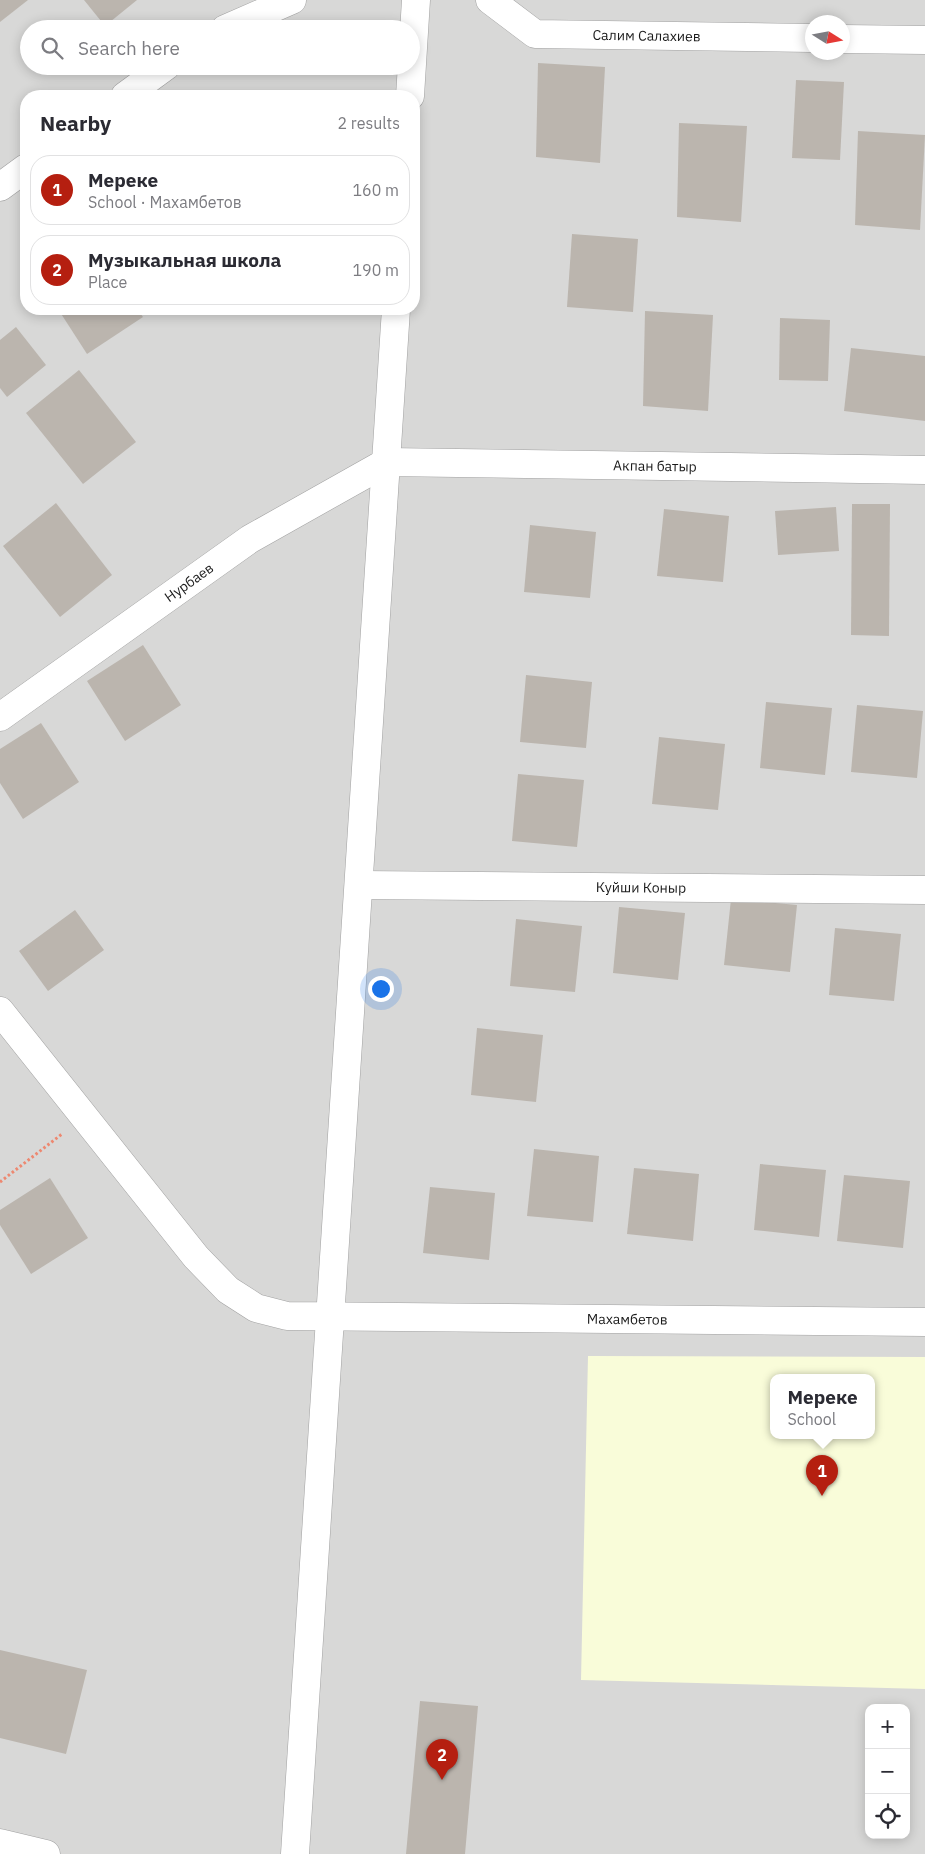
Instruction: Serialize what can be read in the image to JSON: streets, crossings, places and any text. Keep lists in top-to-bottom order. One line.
{"streets":{"street":["Салим Салахиев","Акпан батыр","Нурбаев","Куйши Коныр","Махамбетов"]},"crossings":[["Акпан батыр","Нурбаев"]],"north":"right","page":{"search":"Search here","heading":["Nearby","2 results"],"list":[{"mark":"1","name":"Мереке","note":"School · Махамбетов","value":"160 m"},{"mark":"2","name":"Музыкальная школа","note":"Place","value":"190 m"}],"popup":["Мереке","School"],"pins":["1","2"],"map_buttons":["+","−"]}}
